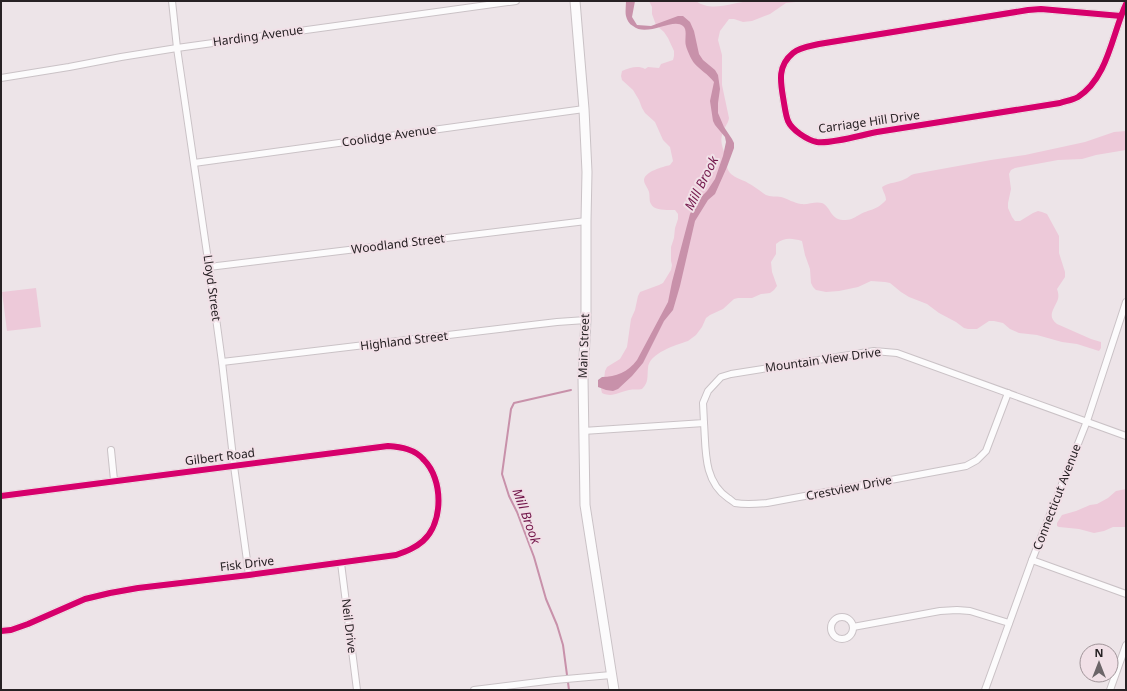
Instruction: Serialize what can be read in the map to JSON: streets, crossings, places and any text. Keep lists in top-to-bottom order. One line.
{"streets":{"main road":["Main Street"],"street":["Harding Avenue","Carriage Hill Drive","Coolidge Avenue","Woodland Street","Lloyd Street","Highland Street","Mountain View Drive","Gilbert Road","Crestview Drive","Connecticut Avenue","Fisk Drive","Neil Drive"]},"crossings":[["Harding Avenue","Lloyd Street"],["Coolidge Avenue","Lloyd Street"],["Coolidge Avenue","Main Street"],["Woodland Street","Lloyd Street"],["Woodland Street","Main Street"],["Lloyd Street","Highland Street"],["Lloyd Street","Gilbert Road"],["Lloyd Street","Fisk Drive"],["Highland Street","Main Street"],["Mountain View Drive","Crestview Drive"],["Mountain View Drive","Connecticut Avenue"],["Gilbert Road","Fisk Drive"],["Fisk Drive","Neil Drive"]],"water":["Mill Brook"],"north":"top"}
